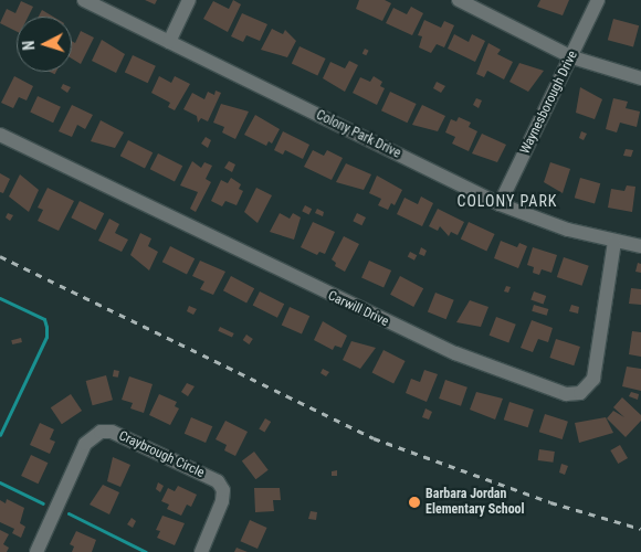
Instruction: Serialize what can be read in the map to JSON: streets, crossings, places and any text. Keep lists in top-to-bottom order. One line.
{"streets":{"street":["Waynesborough Drive","Colony Park Drive","Carwill Drive","Craybrough Circle"]},"crossings":[["Waynesborough Drive","Colony Park Drive"],["Colony Park Drive","Carwill Drive"]],"districts":["COLONY PARK"],"places":["Barbara Jordan Elementary School"],"north":"left"}
